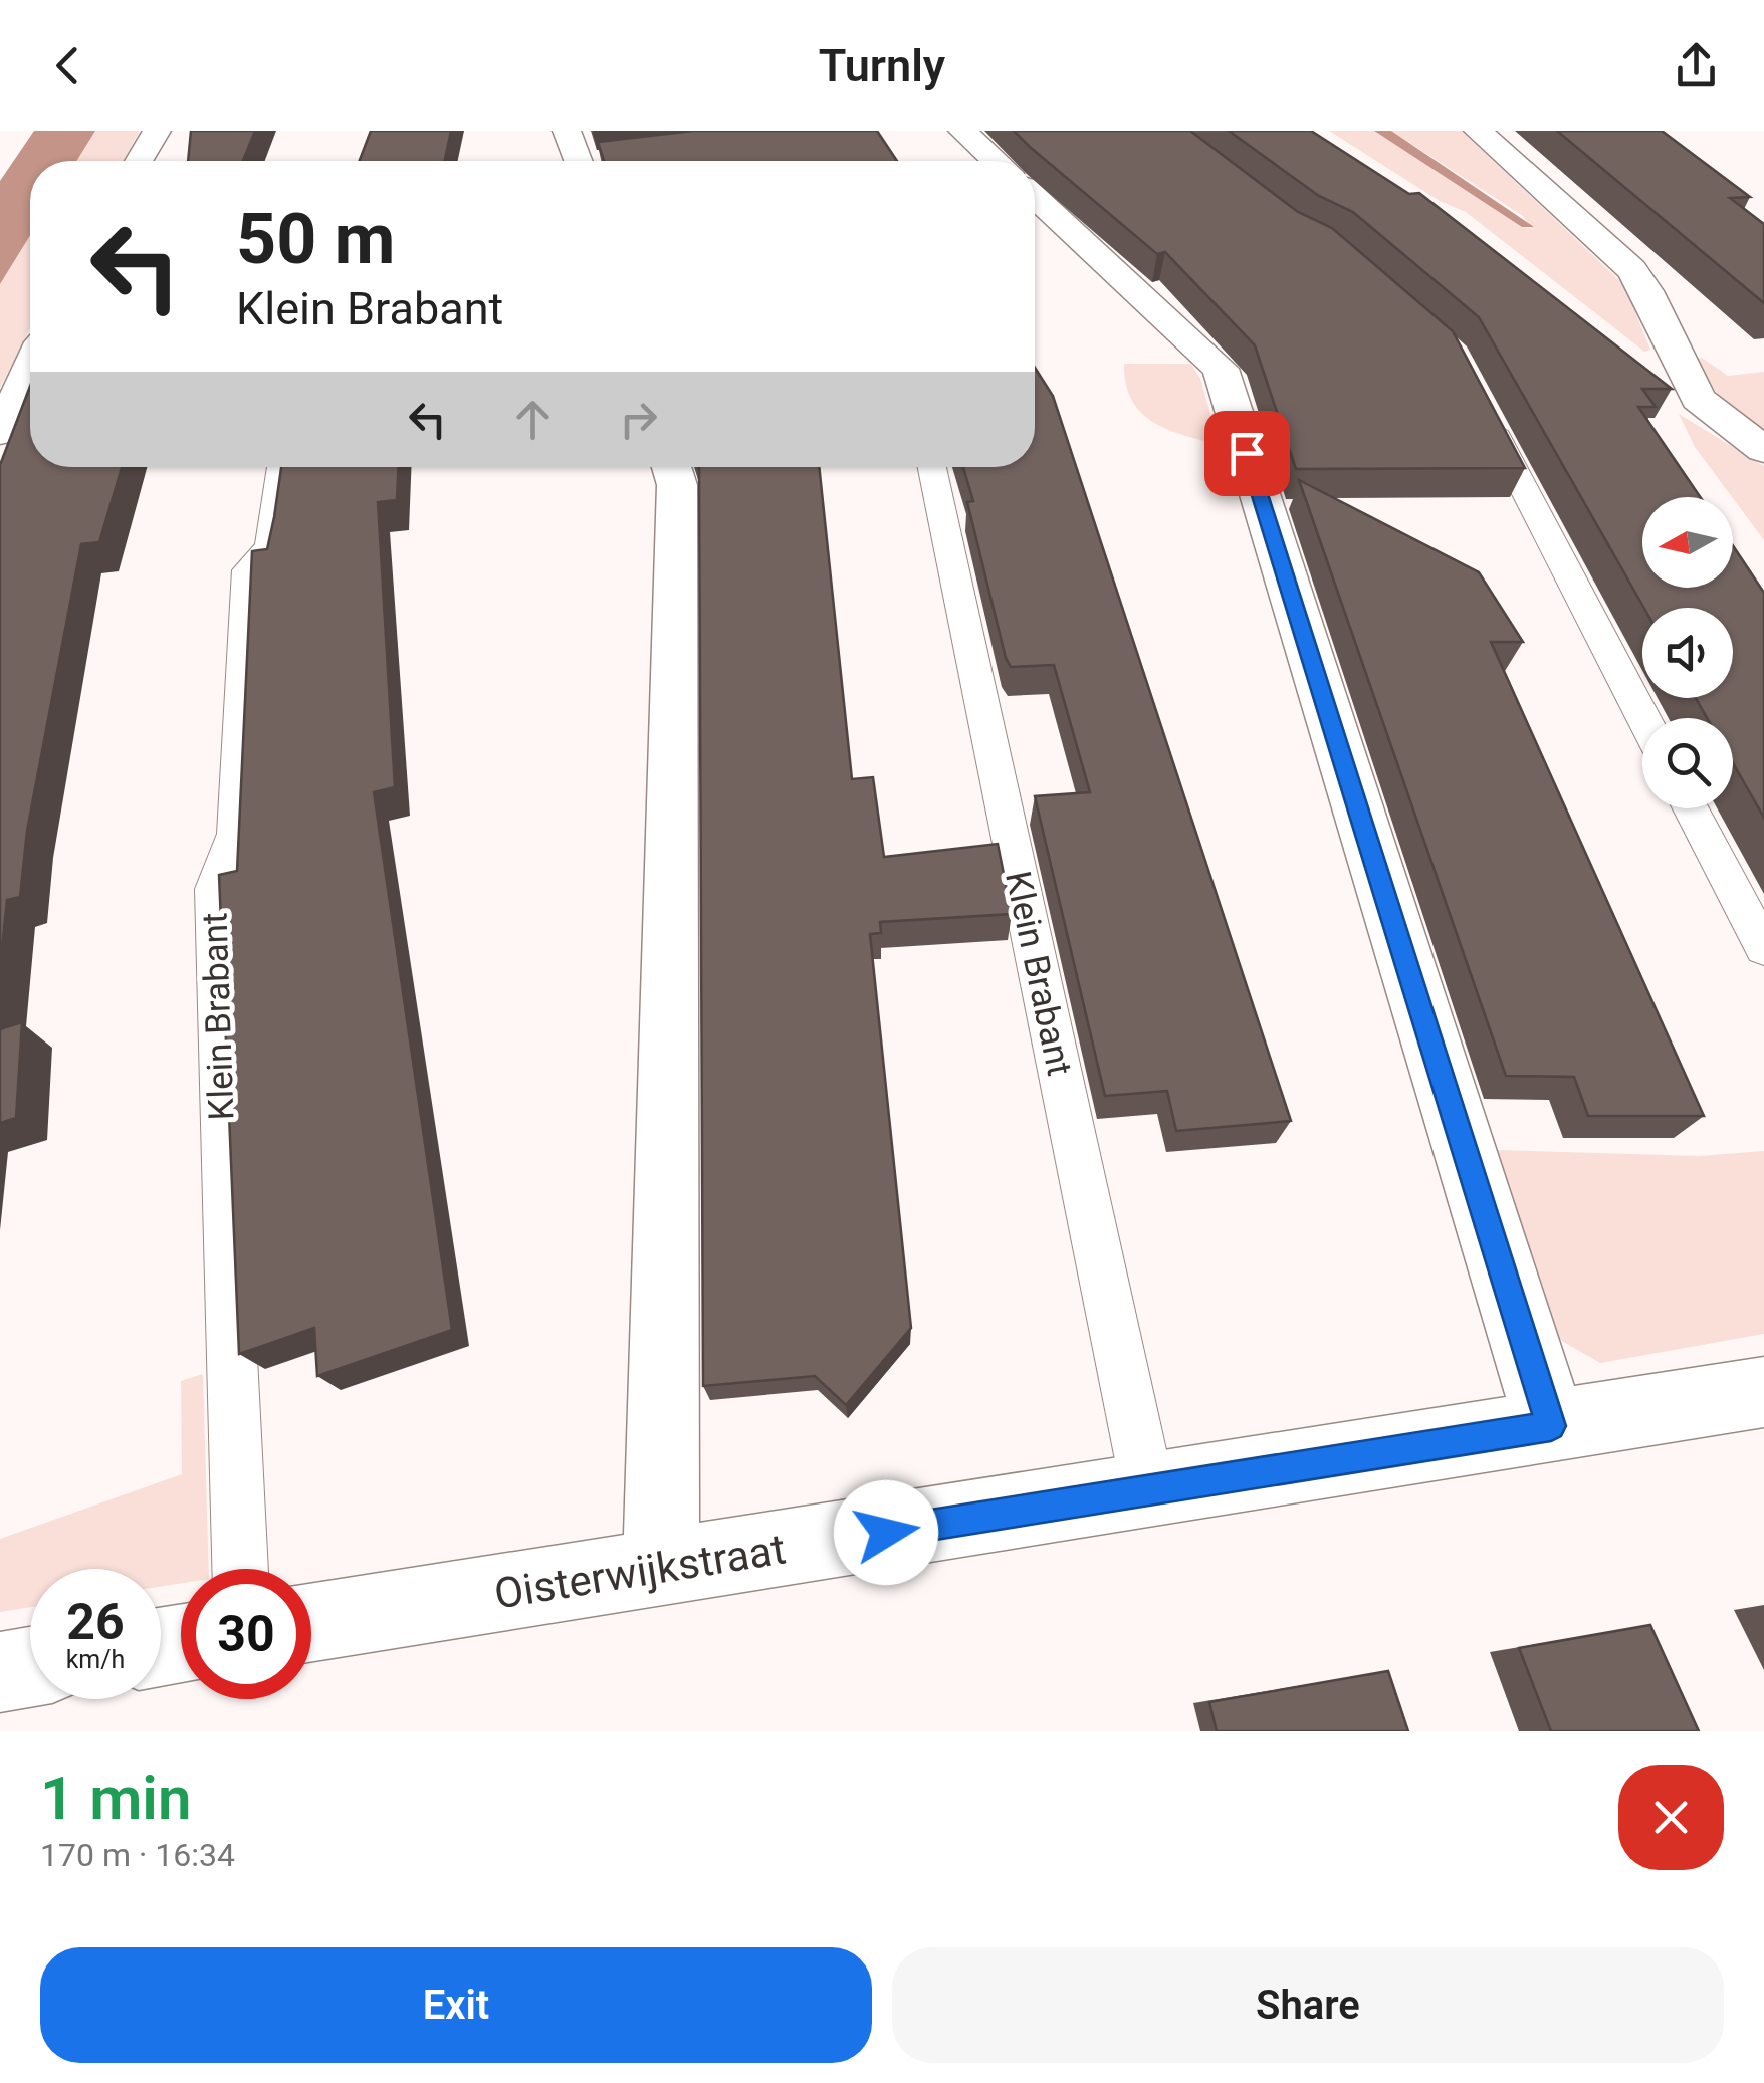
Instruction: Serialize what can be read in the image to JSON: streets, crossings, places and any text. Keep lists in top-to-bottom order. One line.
{"streets":{"street":["Oisterwijkstraat"],"lane":["Klein Brabant"]},"crossings":[["Klein Brabant","Oisterwijkstraat"]],"north":"left","page":{"header":"Turnly","turn":["50 m","Klein Brabant"],"speed":"26 km/h","limit":"30","heading":["1 min","170 m · 16:34"],"buttons":["Exit","Share"]}}
